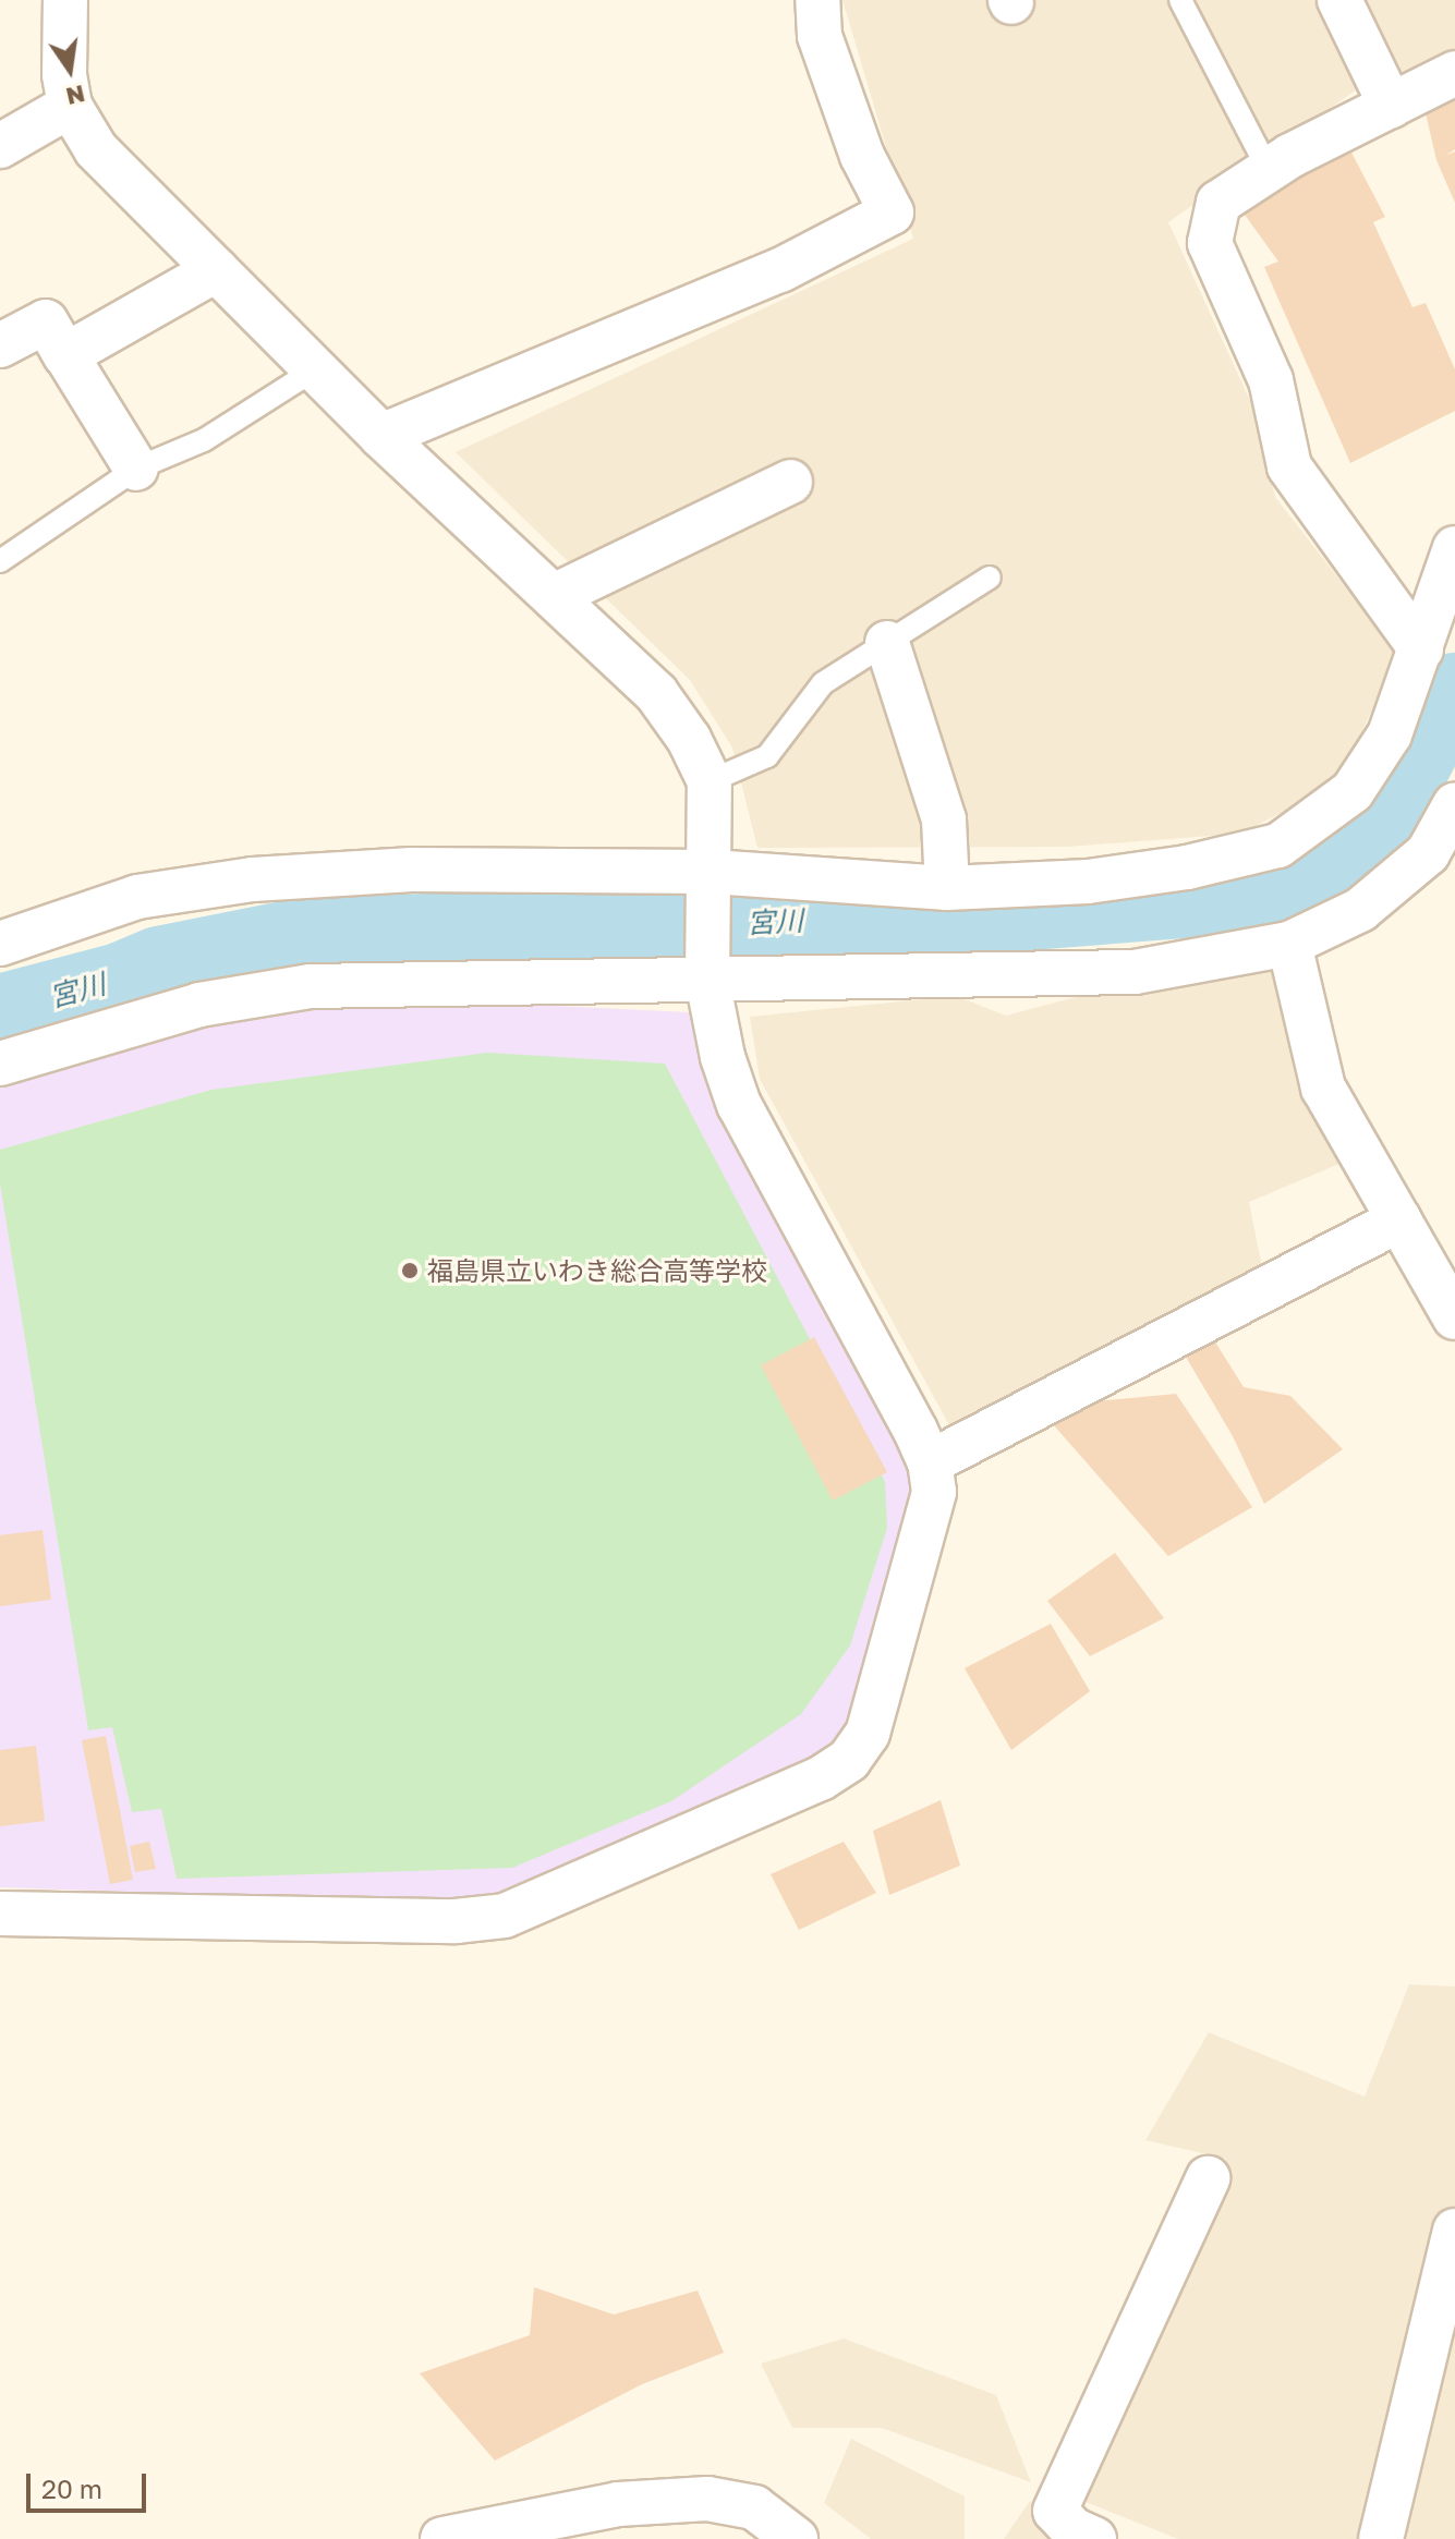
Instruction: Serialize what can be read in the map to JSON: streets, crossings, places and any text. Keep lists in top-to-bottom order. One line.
{"water":["宮川"],"places":["福島県立いわき総合高等学校"],"scale_bar":"20 m","north":"bottom"}
